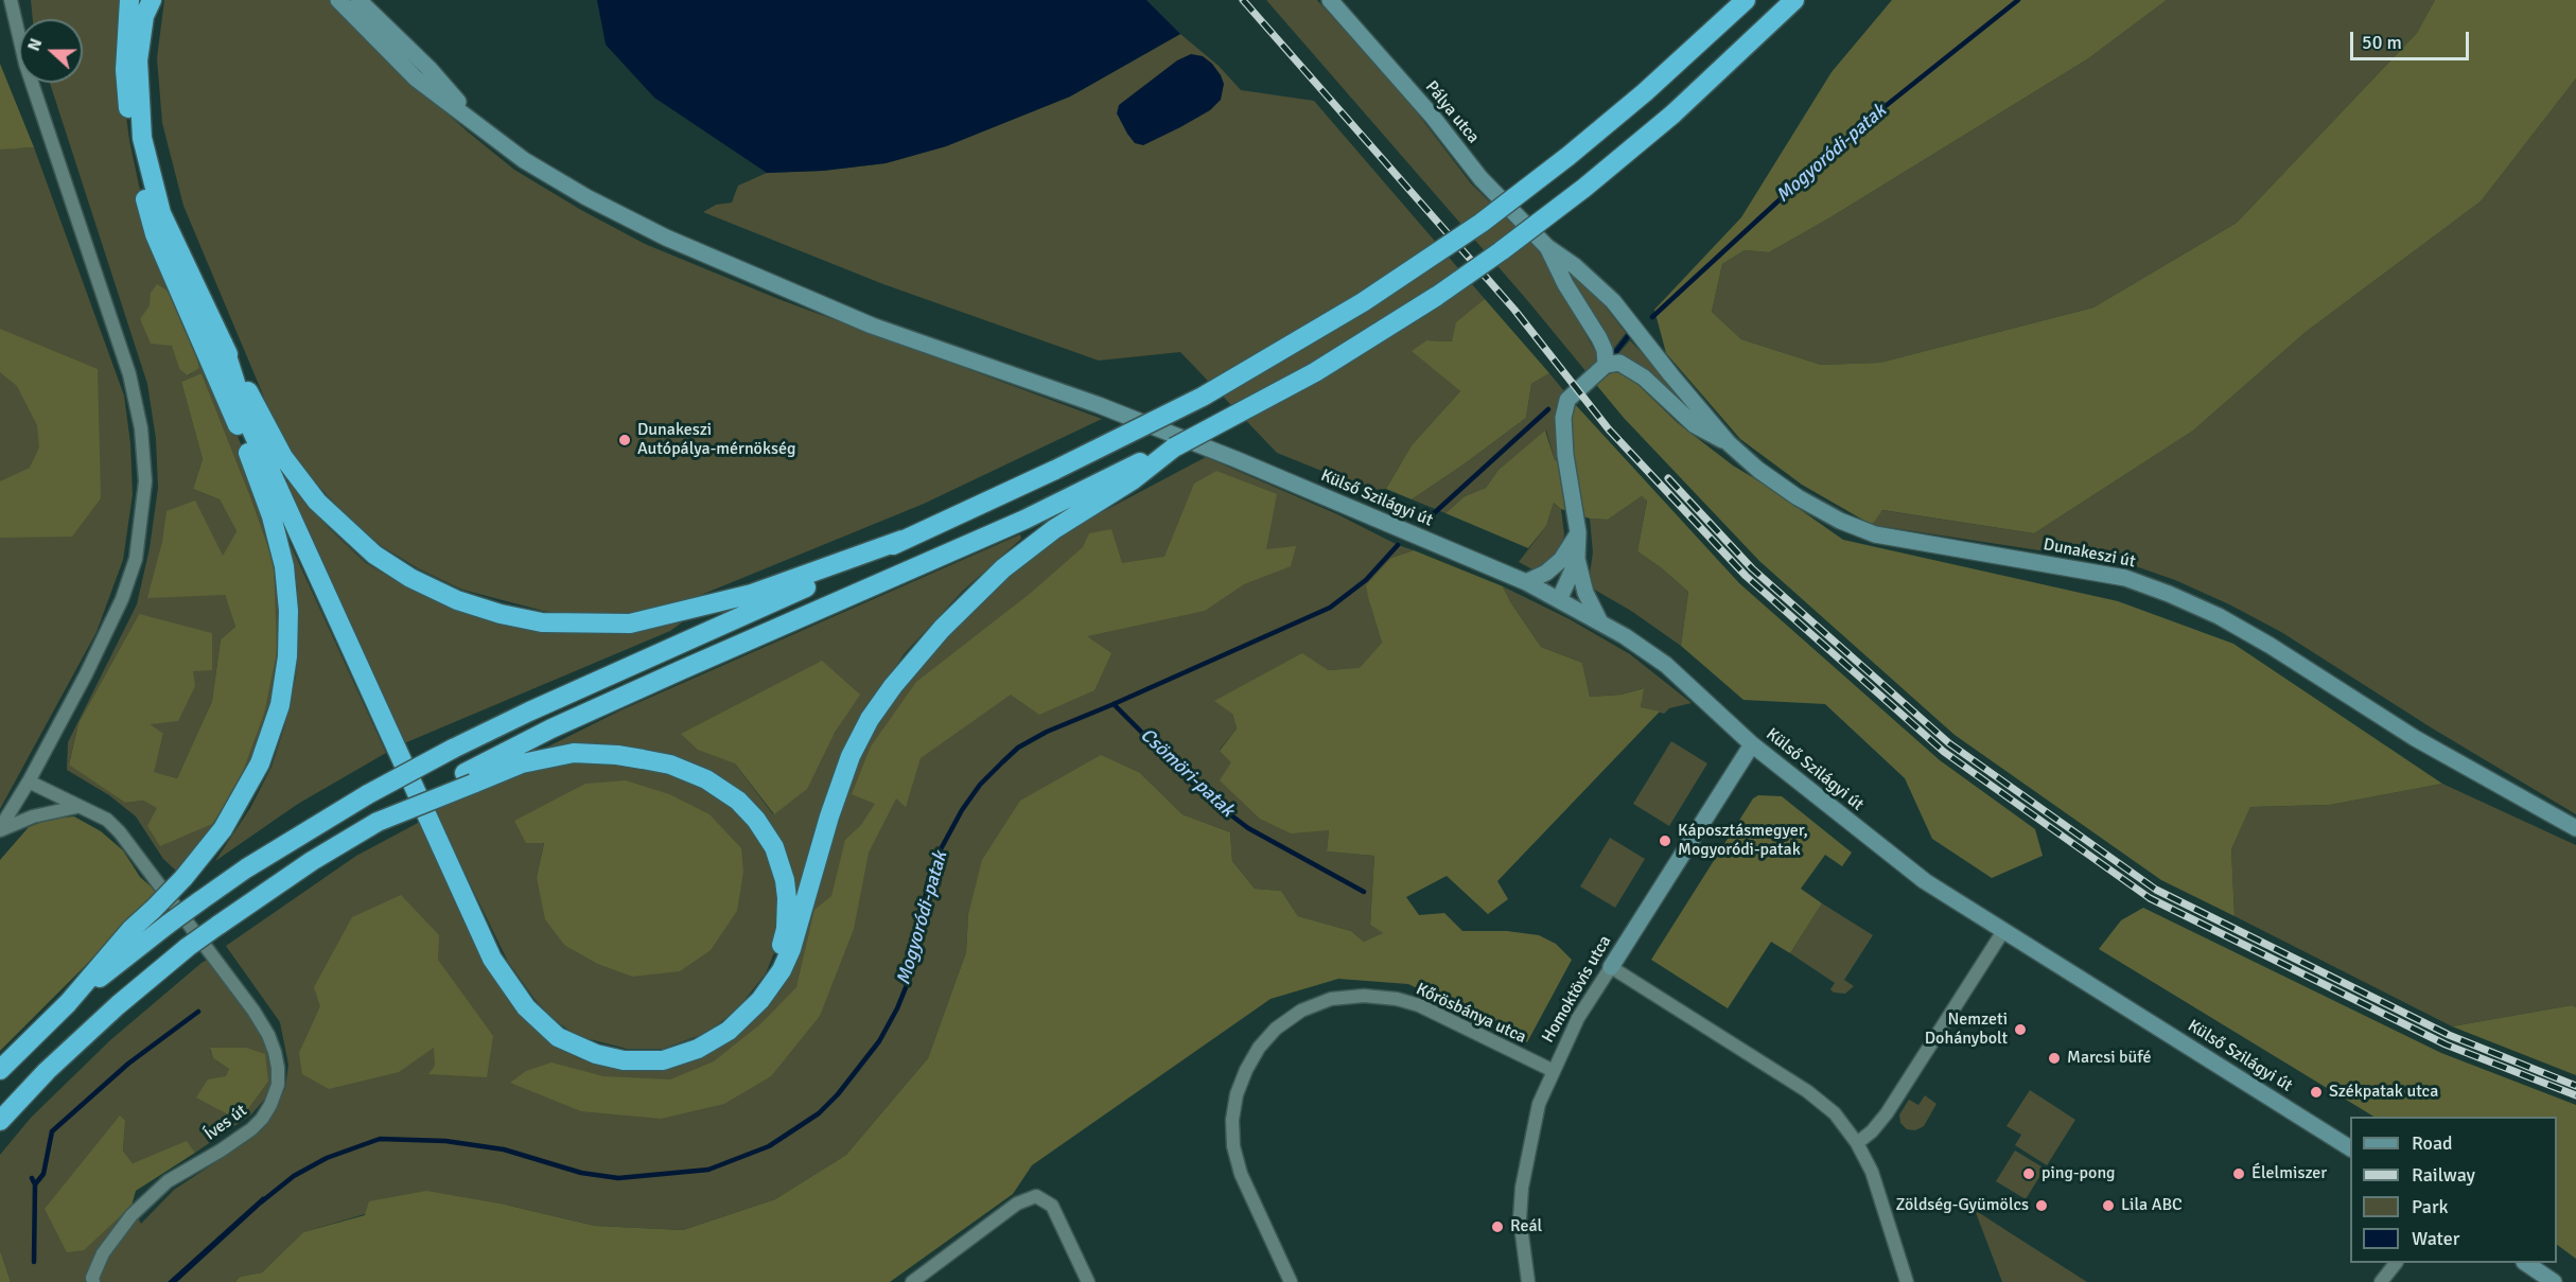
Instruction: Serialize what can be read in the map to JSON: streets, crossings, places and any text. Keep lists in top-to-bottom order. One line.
{"streets":{"main road":["Pálya utca","Külső Szilágyi út","Dunakeszi út","Homoktövis utca"],"street":["Kőrösbánya utca","Íves út"]},"crossings":[["Pálya utca","Dunakeszi út"],["Külső Szilágyi út","Homoktövis utca"],["Homoktövis utca","Kőrösbánya utca"]],"water":["Mogyoródi-patak","Csömöri-patak"],"places":["Dunakeszi Autópálya-mérnökség","Káposztásmegyer, Mogyoródi-patak","Nemzeti Dohánybolt","Marcsi büfé","Székpatak utca","ping-pong","Élelmiszer","Zöldség-Gyümölcs","Lila ABC","Reál"],"legend":["Road","Railway","Park","Water"],"scale_bar":"50 m","north":"left"}
